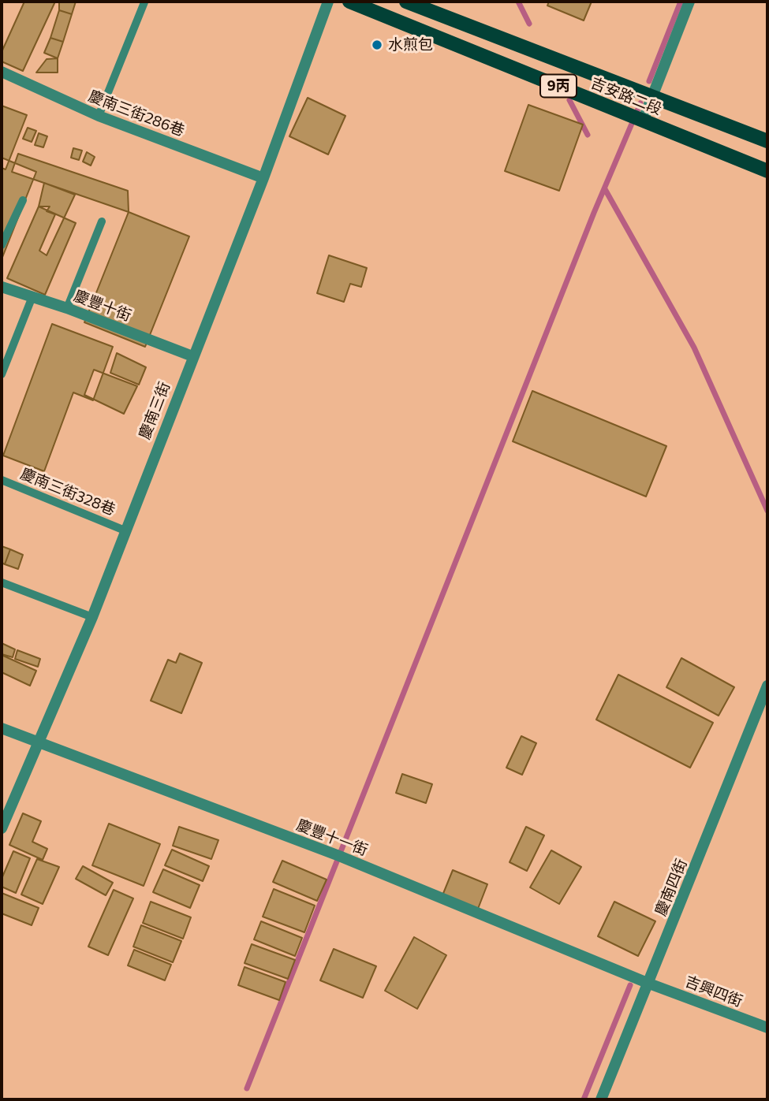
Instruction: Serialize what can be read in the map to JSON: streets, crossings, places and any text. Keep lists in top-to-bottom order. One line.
{"streets":{"main road":["9丙","吉安路二段"],"street":["慶南三街286巷","慶豐十街","慶南三街","慶豐十一街","慶南四街","吉興四街"],"lane":["慶南三街328巷"]},"crossings":[["慶南三街286巷","慶南三街"],["慶豐十街","慶南三街"],["慶南三街","慶南三街328巷"],["慶南三街","慶豐十一街"],["慶豐十一街","慶南四街"],["慶豐十一街","吉興四街"],["慶南四街","吉興四街"]],"places":["水煎包"]}
